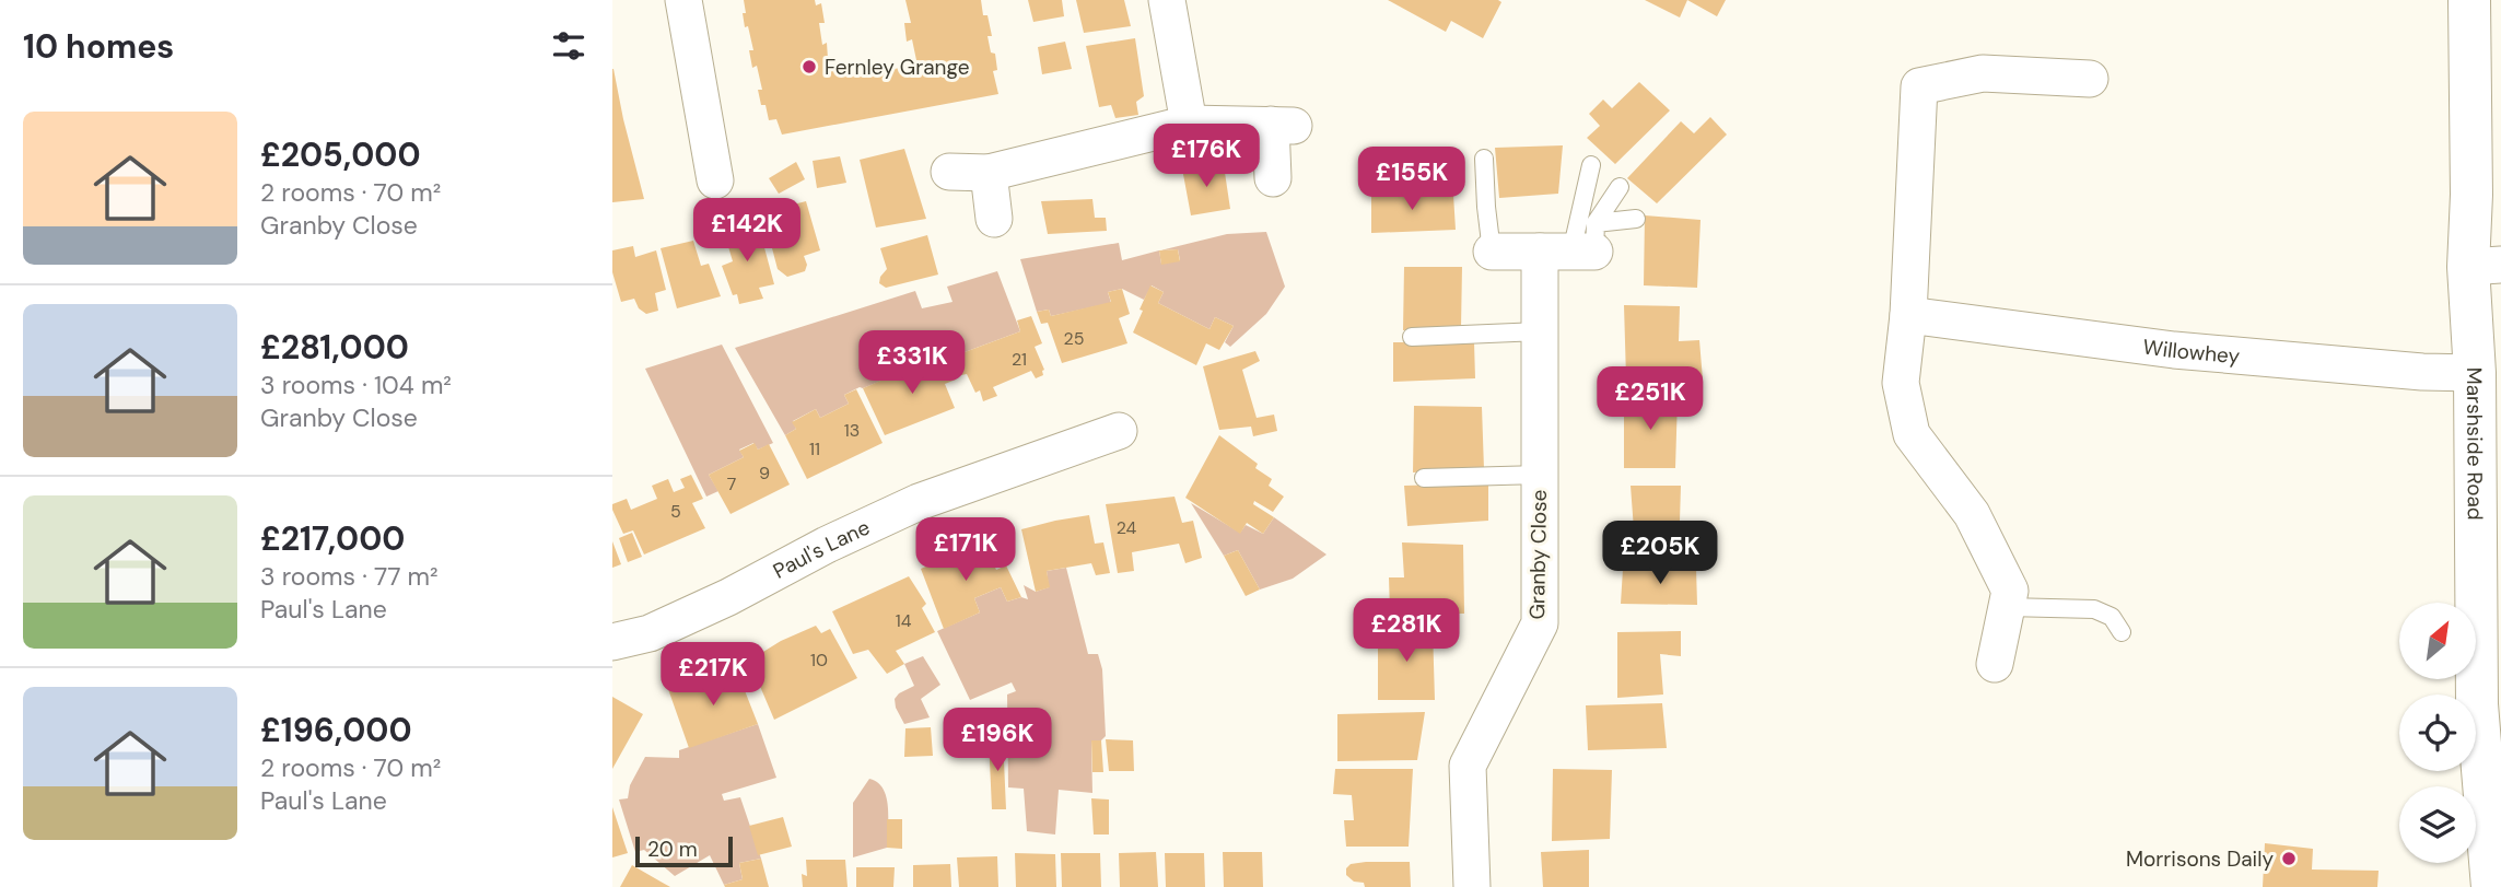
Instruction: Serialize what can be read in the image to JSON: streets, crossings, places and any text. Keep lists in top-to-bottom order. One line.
{"streets":{"street":["Willowhey","Marshside Road","Paul's Lane","Granby Close"]},"crossings":[["Willowhey","Marshside Road"]],"places":["Fernley Grange","Morrisons Daily"],"house_numbers":["25","21","13","11","9","7","5","24","14","10"],"scale_bar":"20 m","north":"top right","page":{"heading":"10 homes","list":[{"name":"£205,000","note":"2 rooms · 70 m² · Granby Close"},{"name":"£281,000","note":"3 rooms · 104 m² · Granby Close"},{"name":"£217,000","note":"3 rooms · 77 m² · Paul's Lane"},{"name":"£196,000","note":"2 rooms · 70 m² · Paul's Lane"}],"price":["£176K","£155K","£142K","£331K","£251K","£171K","£205K","£281K","£217K","£196K"],"scale":"20 m"}}
